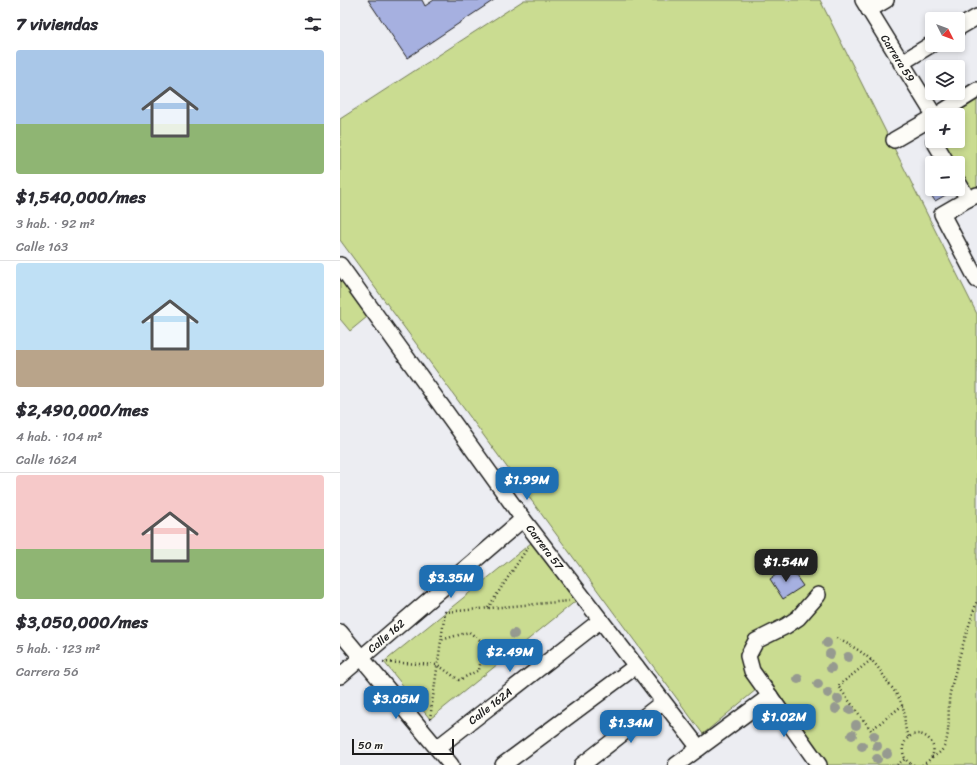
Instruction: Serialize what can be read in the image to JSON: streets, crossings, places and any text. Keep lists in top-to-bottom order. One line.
{"streets":{"street":["Carrera 59","Carrera 57","Calle 162","Calle 162A"]},"crossings":[["Carrera 57","Calle 162"],["Carrera 57","Calle 162A"]],"scale_bar":"50 m","north":"bottom right","page":{"heading":"7 viviendas","map_buttons":["+","−"],"list":[{"name":"$1,540,000/mes","note":"3 hab. · 92 m² · Calle 163"},{"name":"$2,490,000/mes","note":"4 hab. · 104 m² · Calle 162A"},{"name":"$3,050,000/mes","note":"5 hab. · 123 m² · Carrera 56"}],"price":["$1.99M","$1.54M","$3.35M","$2.49M","$3.05M","$1.02M","$1.34M"],"scale":"50 m"}}
